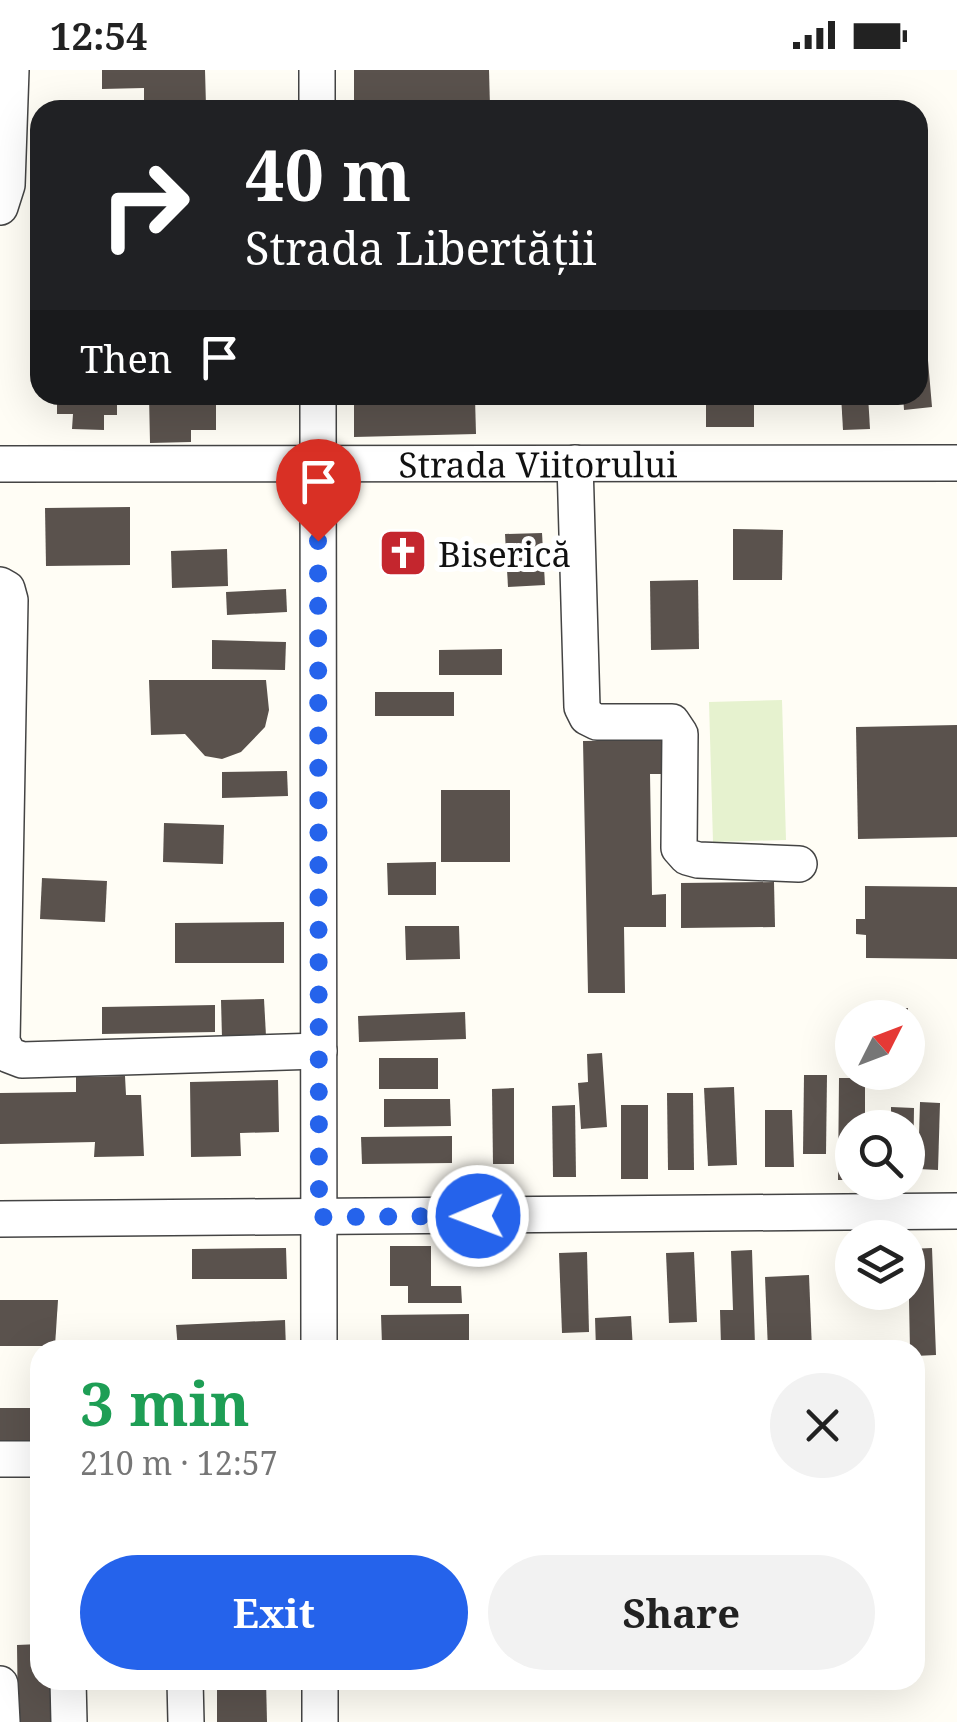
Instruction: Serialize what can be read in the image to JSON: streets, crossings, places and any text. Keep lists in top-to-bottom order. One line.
{"streets":{"street":["Strada Viitorului"]},"places":{"church":["Biserică"]},"north":"top right","page":{"status":"12:54","turn":["40 m","Strada Libertății"],"then":"Then","heading":["3 min","210 m · 12:57"],"buttons":["Exit","Share"]}}
